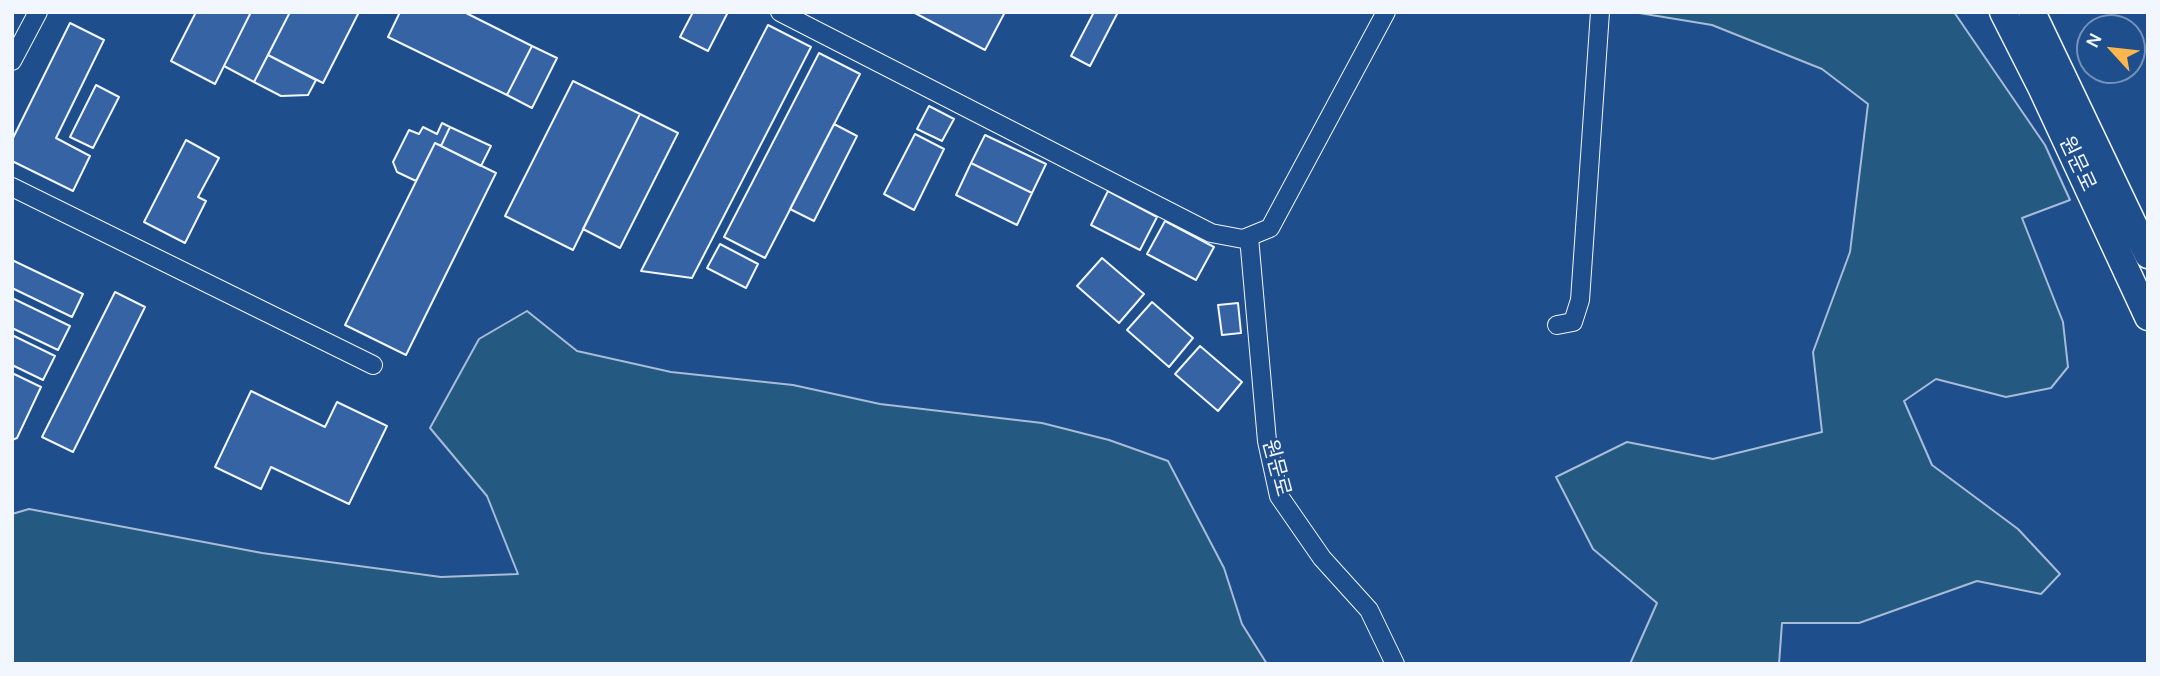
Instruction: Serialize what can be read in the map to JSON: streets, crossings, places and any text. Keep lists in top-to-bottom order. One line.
{"streets":{"highway":["원문로"]},"north":"top left"}
